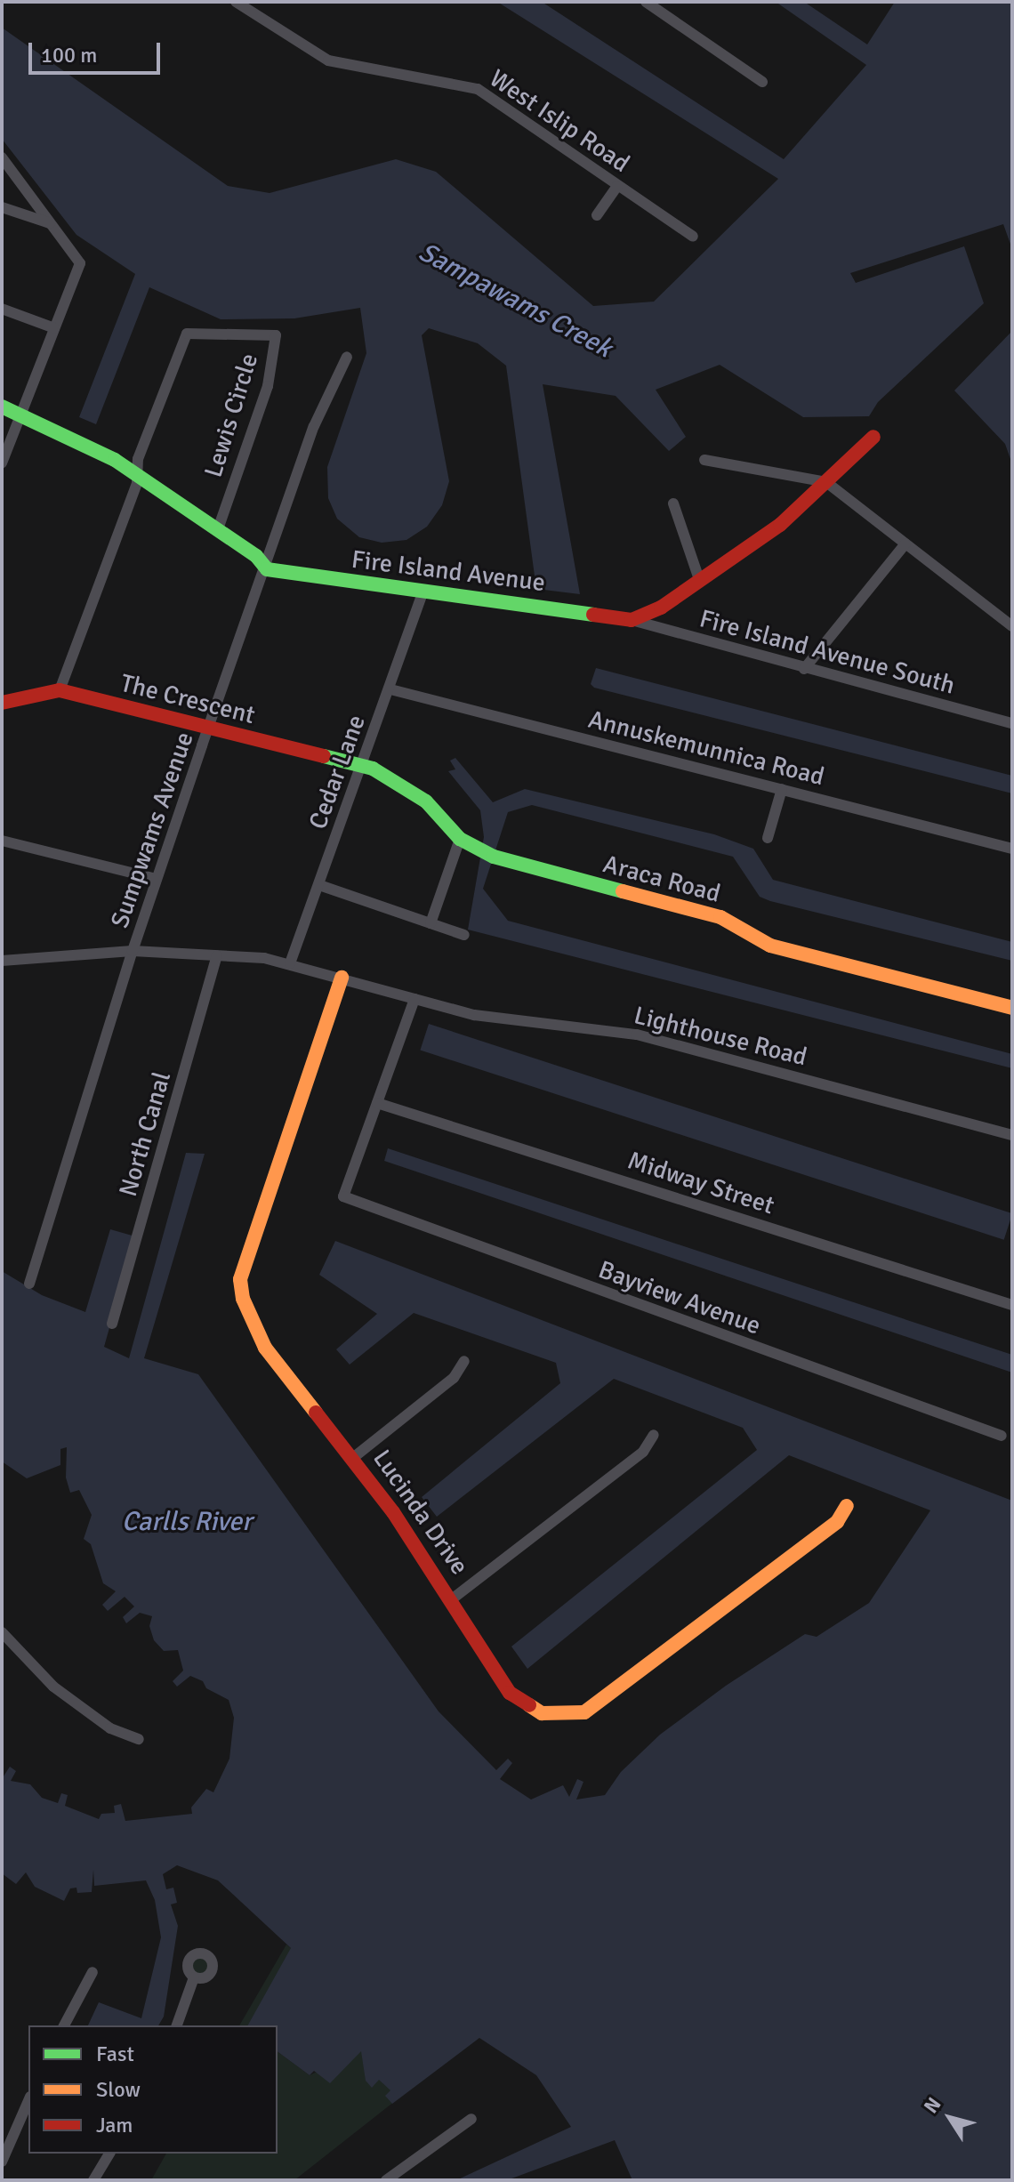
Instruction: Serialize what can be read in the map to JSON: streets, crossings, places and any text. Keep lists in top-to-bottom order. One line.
{"streets":{"street":["West Islip Road","Lewis Circle","Fire Island Avenue","Fire Island Avenue South","The Crescent","Annuskemunnica Road","Cedar Lane","Sumpwams Avenue","Araca Road","Lighthouse Road","North Canal","Midway Street","Bayview Avenue","Lucinda Drive"]},"crossings":[["Fire Island Avenue","Fire Island Avenue South"],["Fire Island Avenue","Cedar Lane"],["Fire Island Avenue","Sumpwams Avenue"],["The Crescent","Cedar Lane"],["The Crescent","Sumpwams Avenue"],["The Crescent","Araca Road"],["Annuskemunnica Road","Cedar Lane"],["Cedar Lane","Araca Road"],["Midway Street","Bayview Avenue"]],"water":["Sampawams Creek","Carlls River"],"legend":["Fast","Slow","Jam"],"scale_bar":"100 m","north":"top left"}
